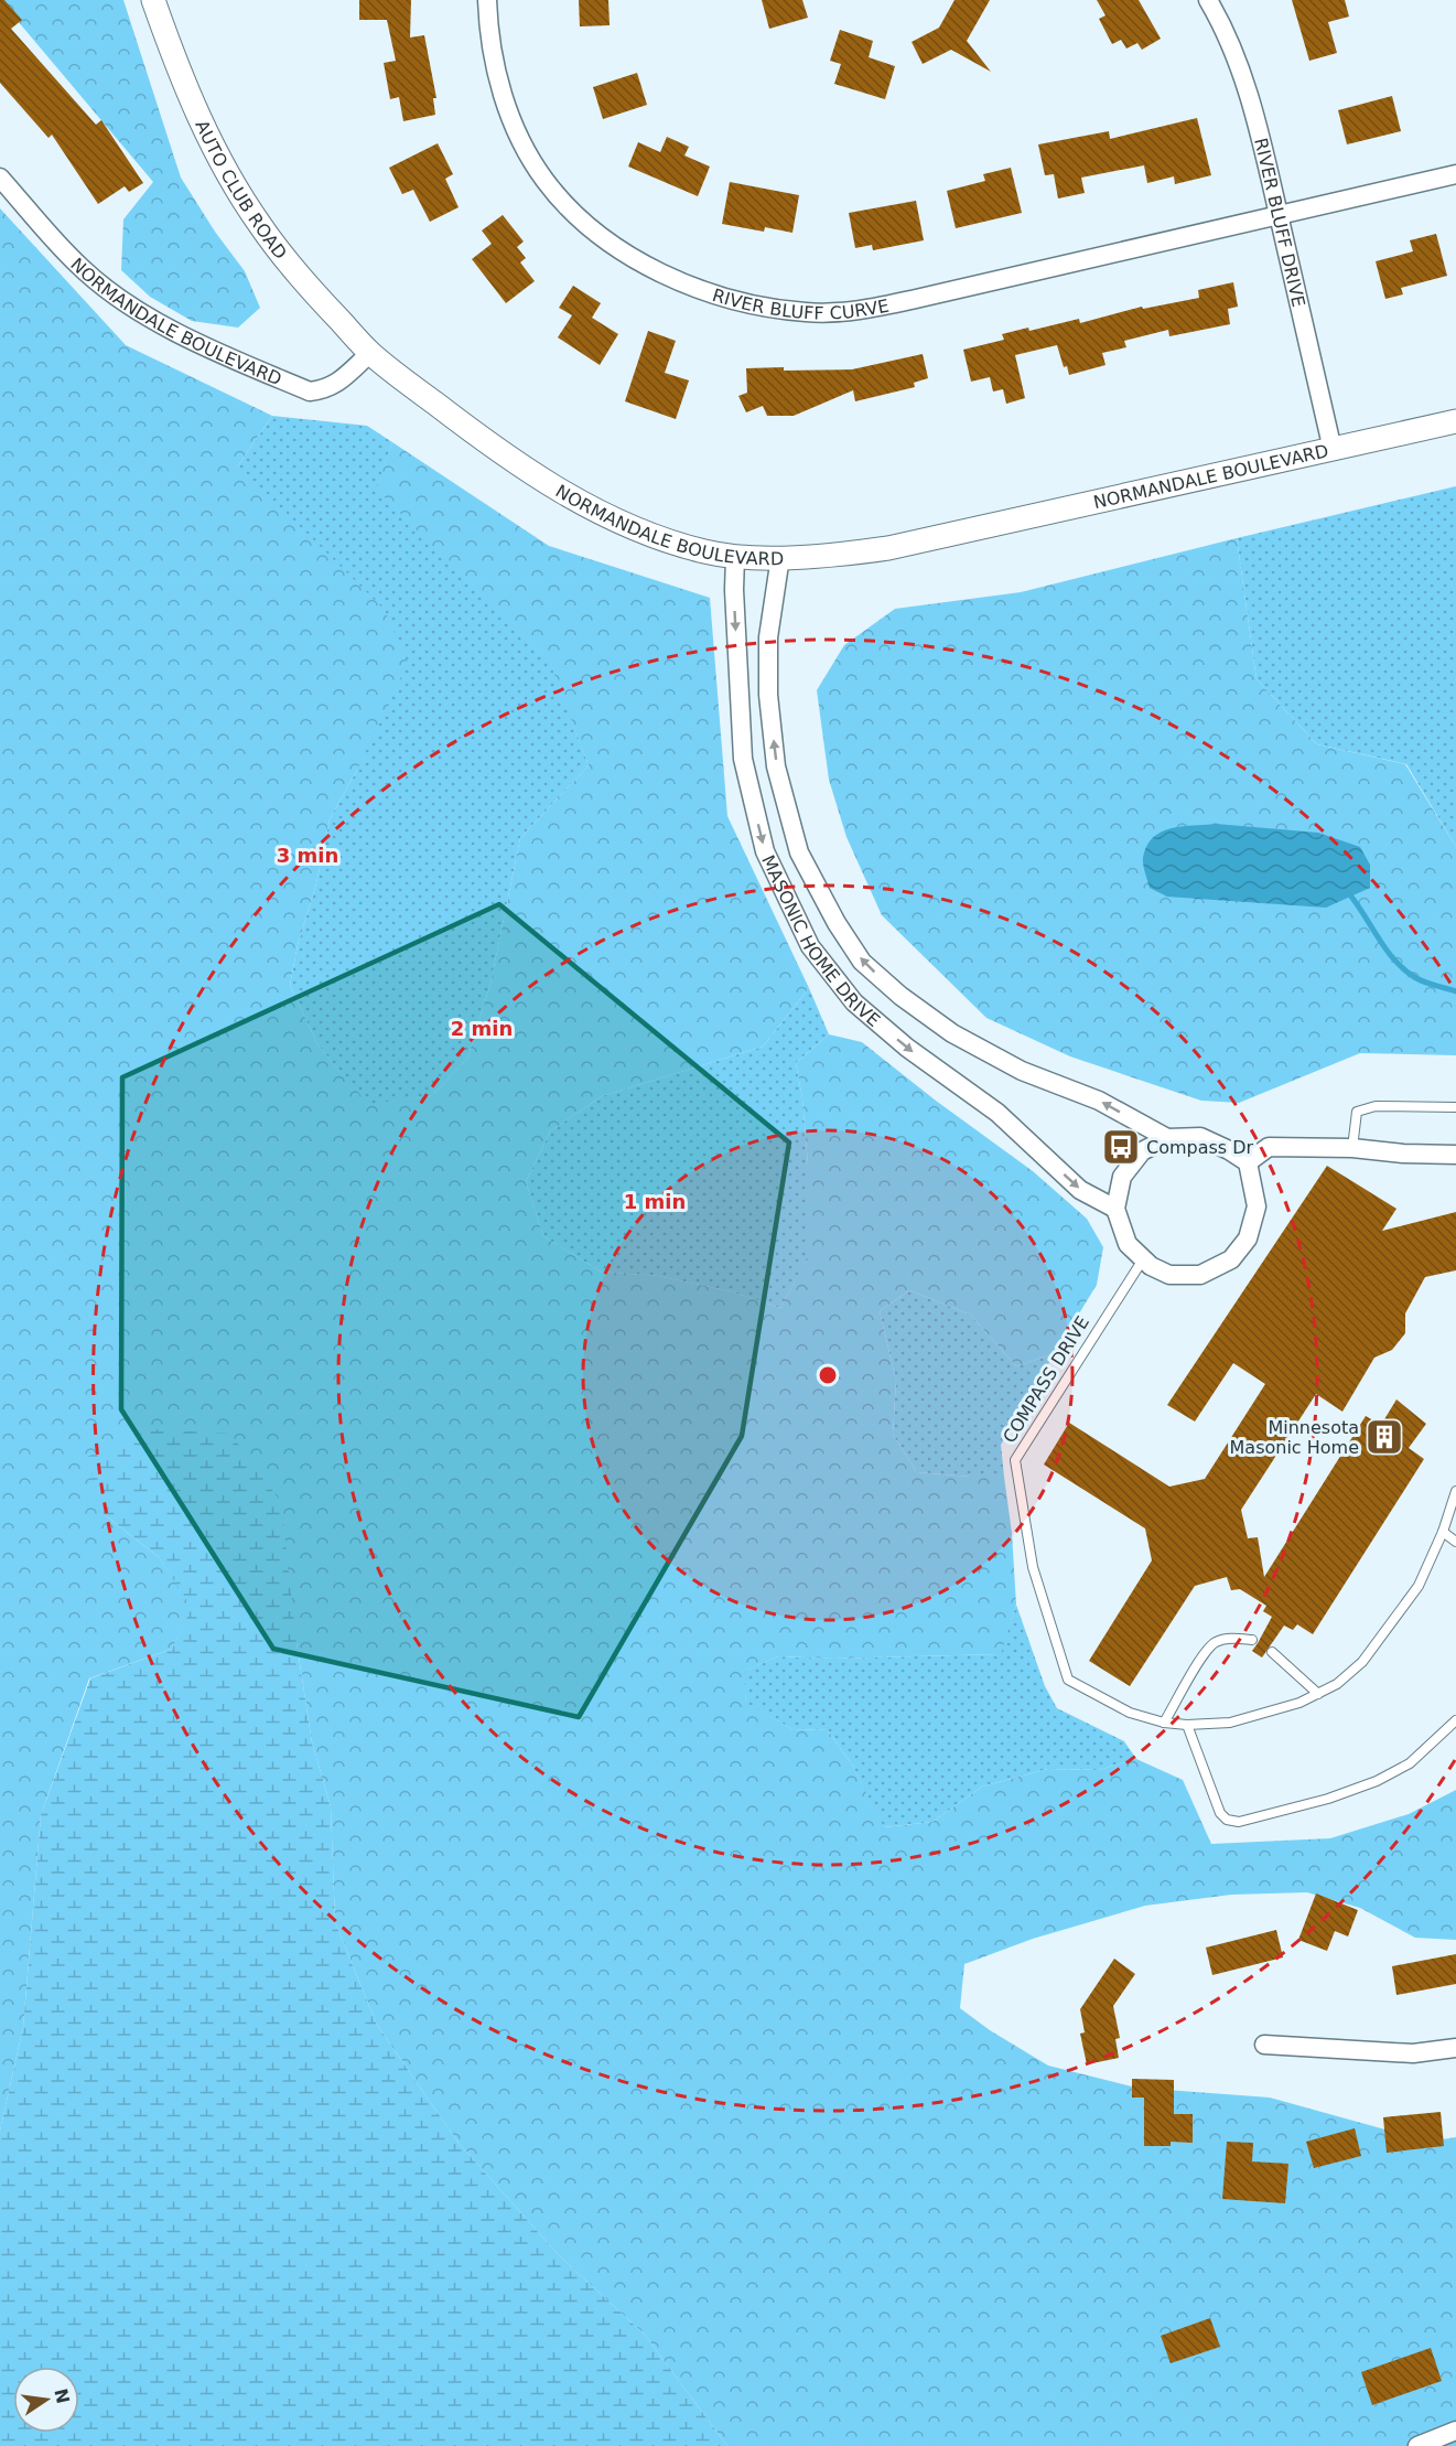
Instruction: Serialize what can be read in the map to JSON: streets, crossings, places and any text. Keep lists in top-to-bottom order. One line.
{"streets":{"street":["AUTO CLUB ROAD","RIVER BLUFF DRIVE","RIVER BLUFF CURVE","NORMANDALE BOULEVARD","MASONIC HOME DRIVE"],"lane":["COMPASS DRIVE"]},"crossings":[["AUTO CLUB ROAD","NORMANDALE BOULEVARD"],["RIVER BLUFF DRIVE","RIVER BLUFF CURVE"],["RIVER BLUFF DRIVE","NORMANDALE BOULEVARD"],["NORMANDALE BOULEVARD","MASONIC HOME DRIVE"],["MASONIC HOME DRIVE","COMPASS DRIVE"]],"places":{"bus stop":["Compass Dr"],"building":["Minnesota Masonic Home"]},"north":"right","rings":["3 min","2 min","1 min"]}
